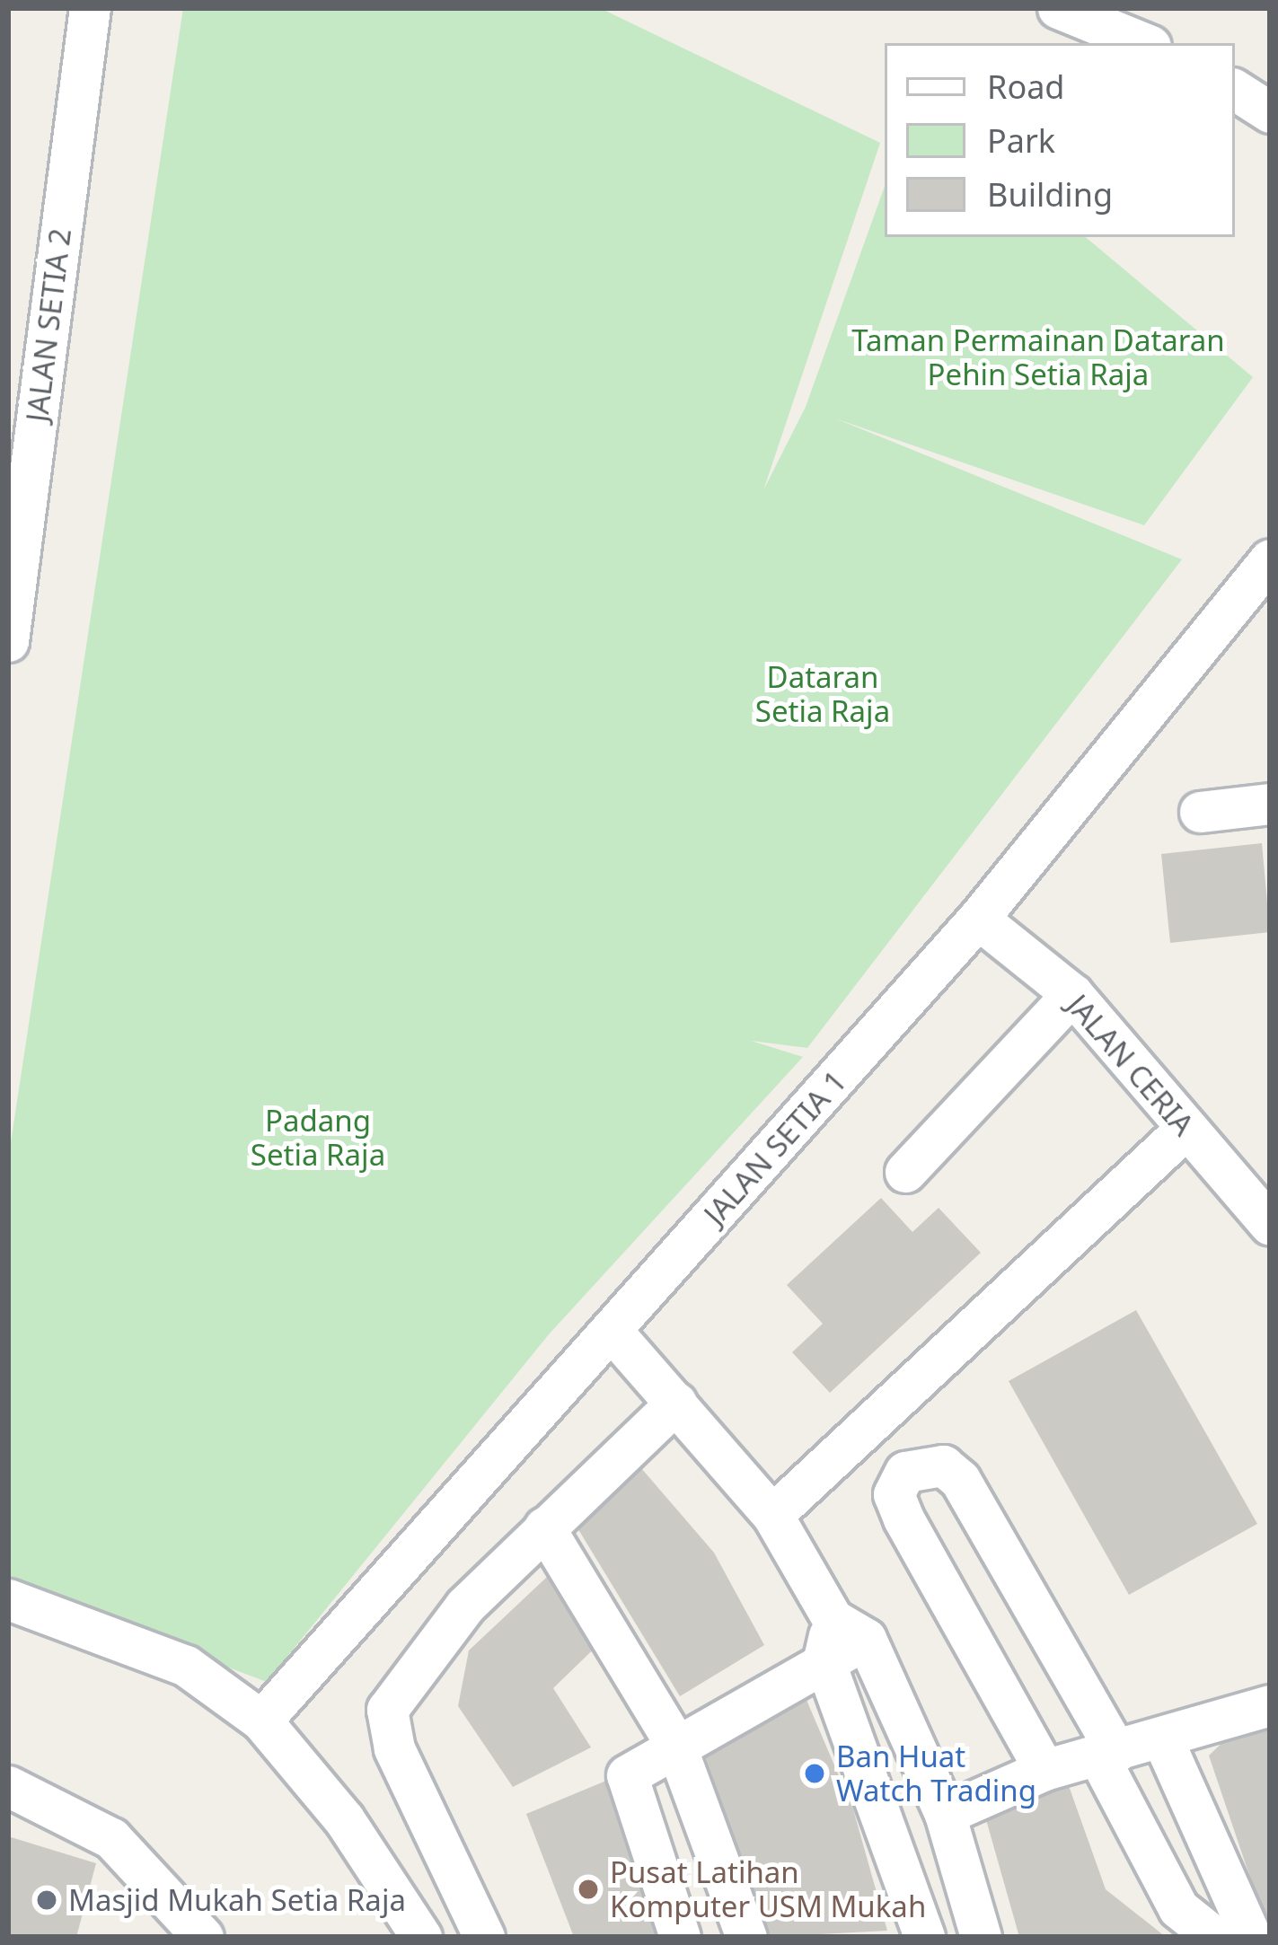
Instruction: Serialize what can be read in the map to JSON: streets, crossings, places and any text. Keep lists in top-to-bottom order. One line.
{"streets":{"street":["JALAN SETIA 2","JALAN CERIA","JALAN SETIA 1"]},"crossings":[["JALAN CERIA","JALAN SETIA 1"]],"parks":["Taman Permainan Dataran Pehin Setia Raja","Dataran Setia Raja","Padang Setia Raja"],"places":["Ban Huat Watch Trading","Pusat Latihan Komputer USM Mukah","Masjid Mukah Setia Raja"],"legend":["Road","Park","Building"]}
